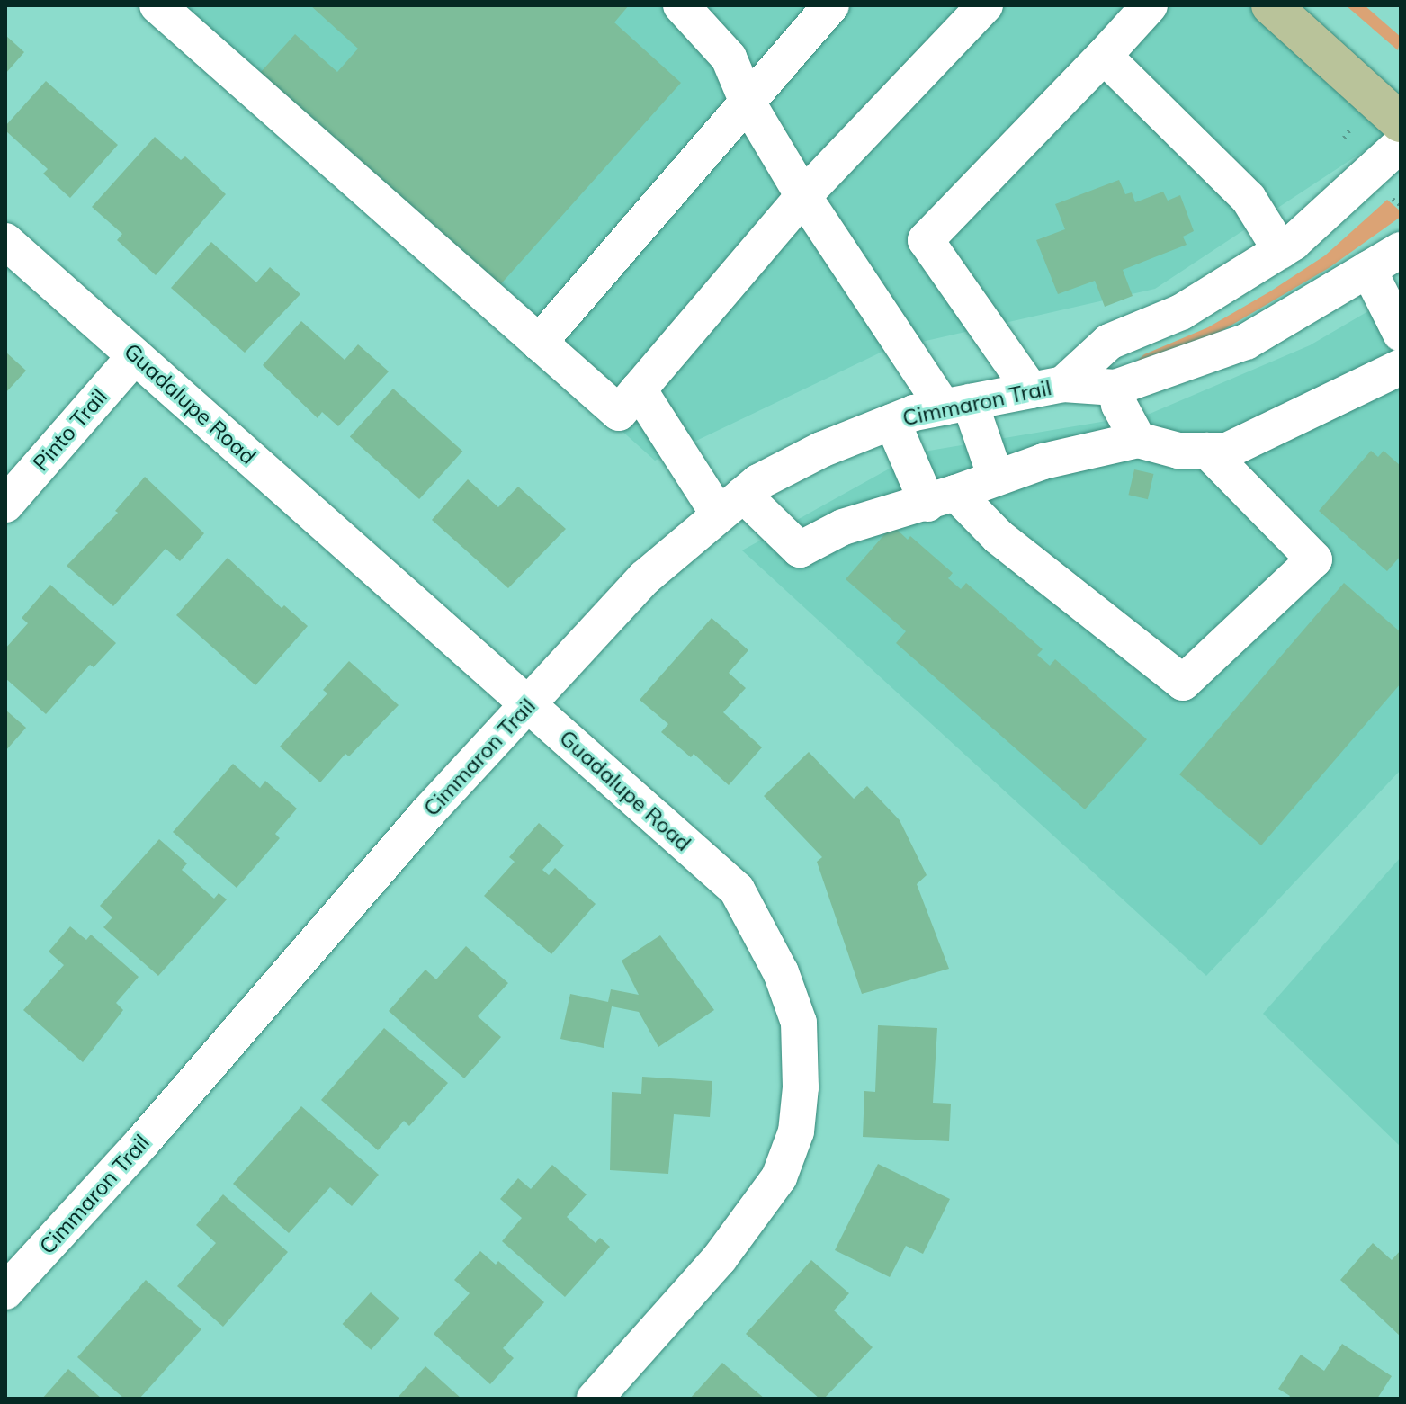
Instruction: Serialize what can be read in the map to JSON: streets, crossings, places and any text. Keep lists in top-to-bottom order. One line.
{"streets":{"street":["Cimmaron Trail","Guadalupe Road","Pinto Trail"]},"crossings":[["Cimmaron Trail","Guadalupe Road"],["Guadalupe Road","Pinto Trail"]]}
